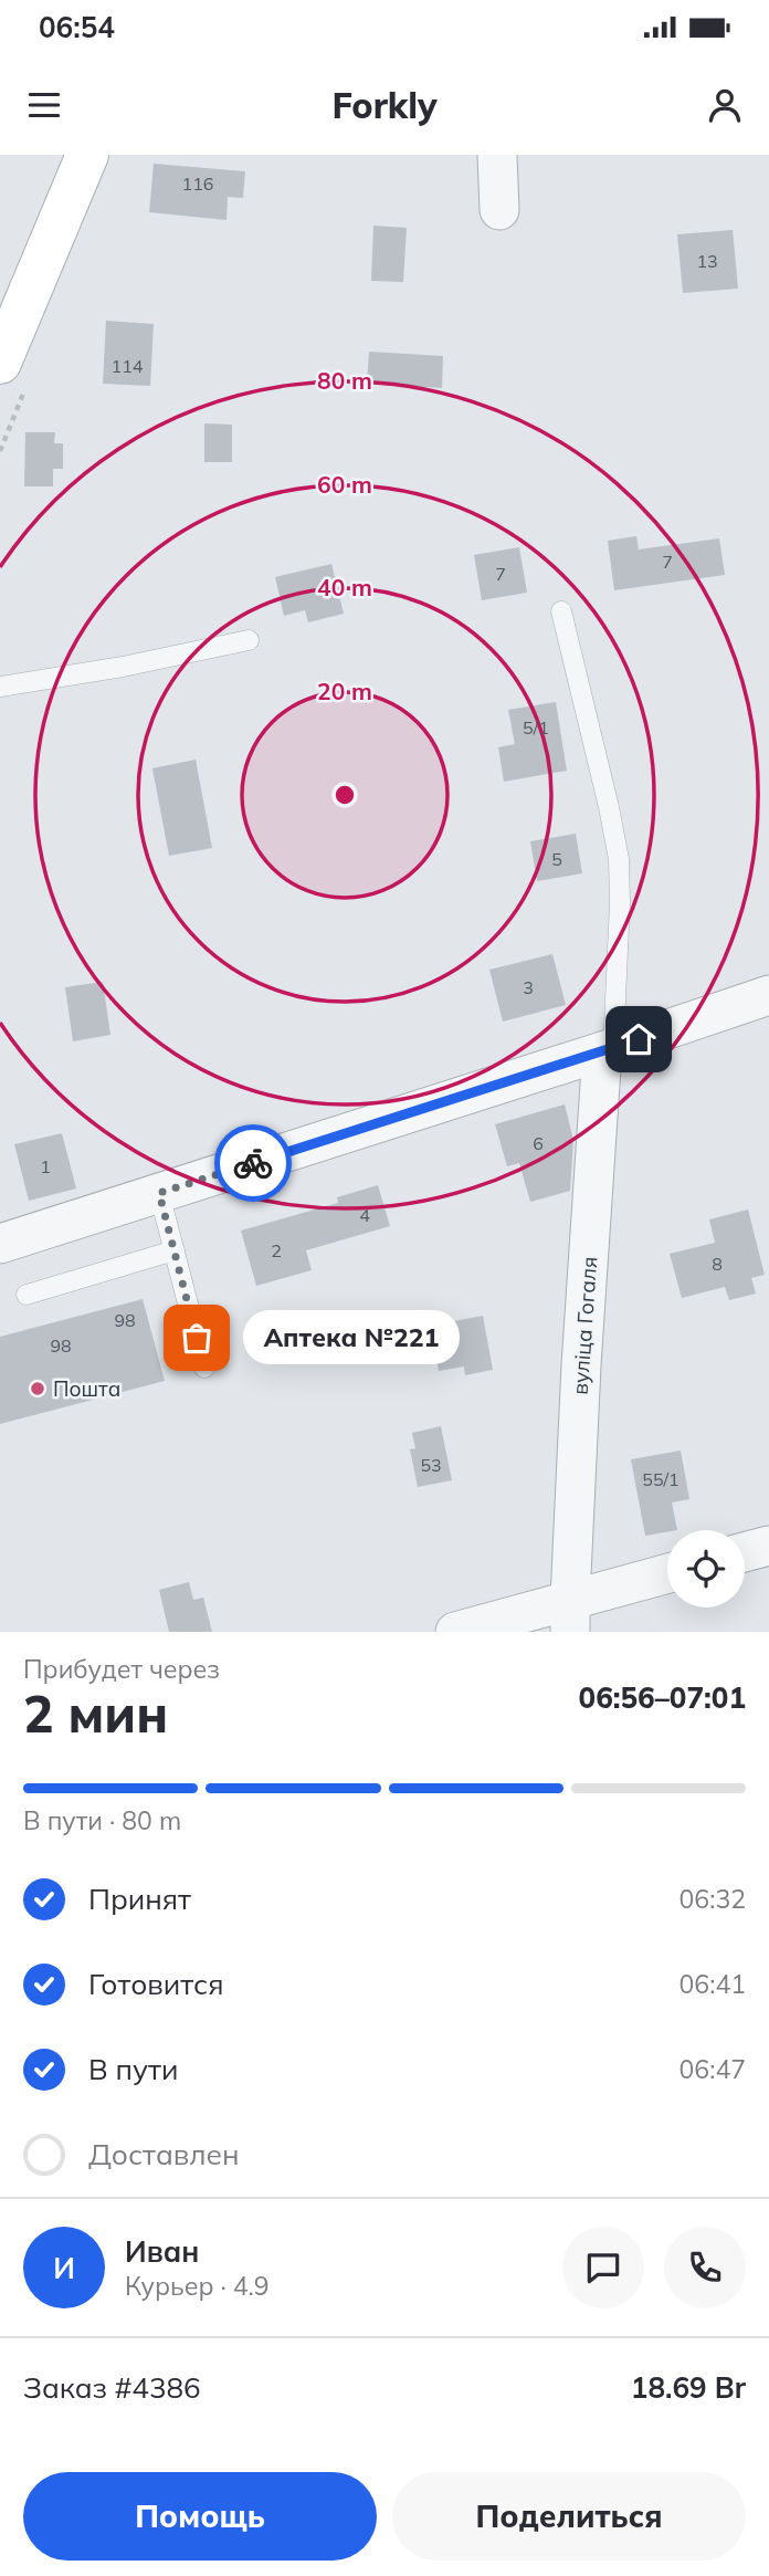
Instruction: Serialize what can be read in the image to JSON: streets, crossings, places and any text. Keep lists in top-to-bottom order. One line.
{"streets":{"street":["вуліца Гогаля"]},"places":["Аптека №221","Пошта"],"house_numbers":["116","13","114","7","7","5/1","5","3","6","1","4","2","8","98","98","53","55/1"],"page":{"status":"06:54","header":"Forkly","bubble":"Аптека №221","heading":["2 мин","Прибудет через","06:56–07:01"],"panel":["Иван","Курьер · 4.9","Заказ #4386","18.69 Br"],"bar":"В пути · 80 m","list":[["Принят","06:32"],["Готовится","06:41"],["В пути","06:47"],"Доставлен"],"round":"И","buttons":["Помощь","Поделиться"]},"rings":["80 m","60 m","40 m","20 m"]}
